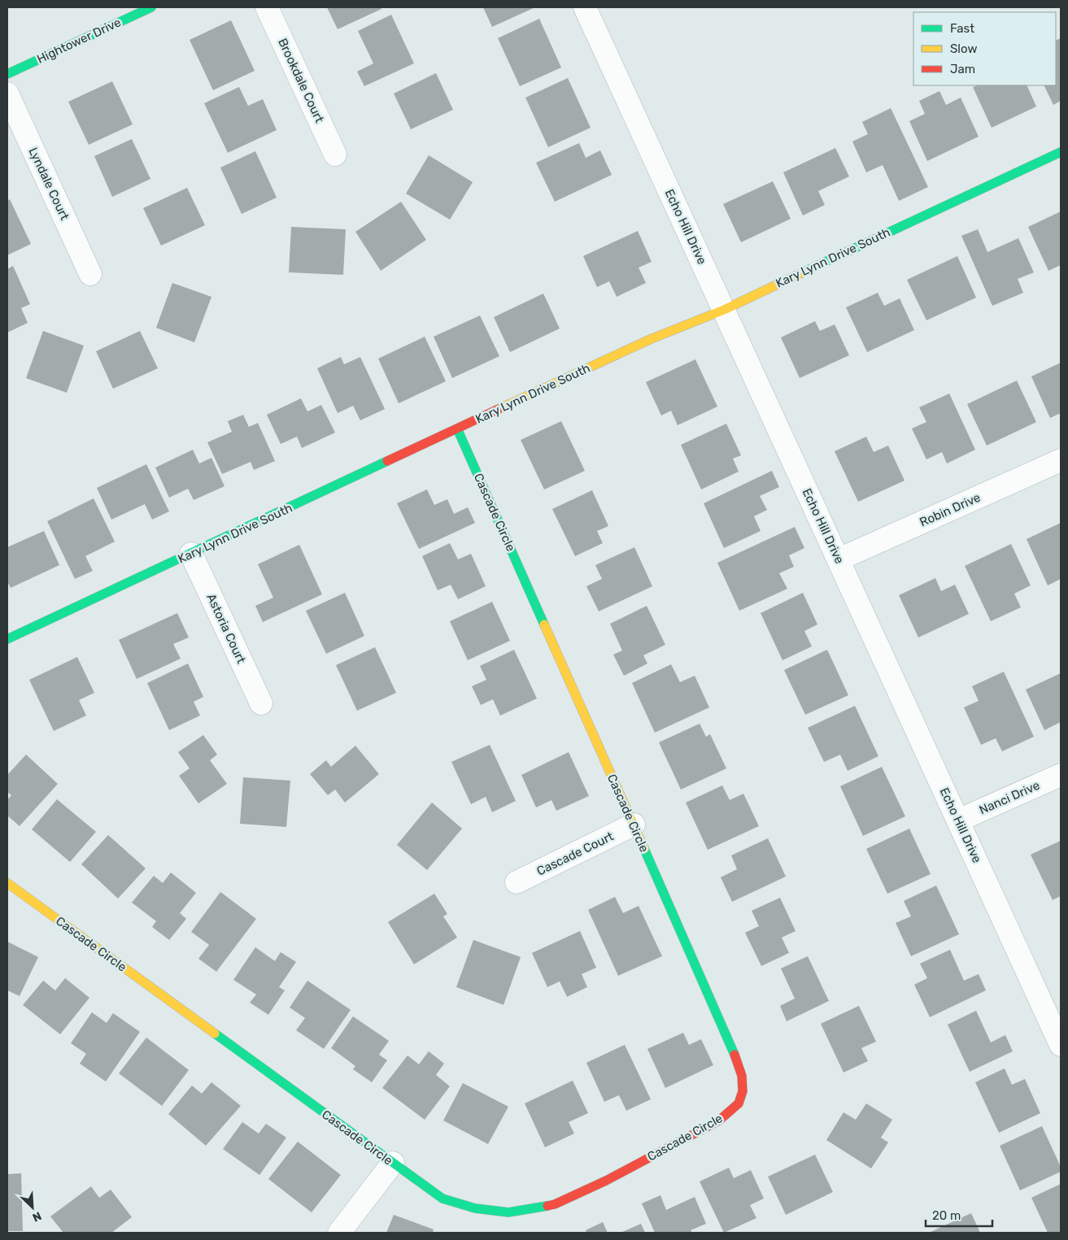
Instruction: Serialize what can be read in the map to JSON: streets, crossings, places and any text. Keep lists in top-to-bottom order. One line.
{"streets":{"street":["Hightower Drive","Brookdale Court","Lyndale Court","Echo Hill Drive","Kary Lynn Drive South","Robin Drive","Cascade Circle","Astoria Court","Nanci Drive","Cascade Court"]},"crossings":[["Echo Hill Drive","Kary Lynn Drive South"],["Echo Hill Drive","Robin Drive"],["Echo Hill Drive","Nanci Drive"],["Kary Lynn Drive South","Cascade Circle"],["Kary Lynn Drive South","Astoria Court"],["Cascade Circle","Cascade Court"]],"legend":["Fast","Slow","Jam"],"scale_bar":"20 m","north":"bottom right"}
